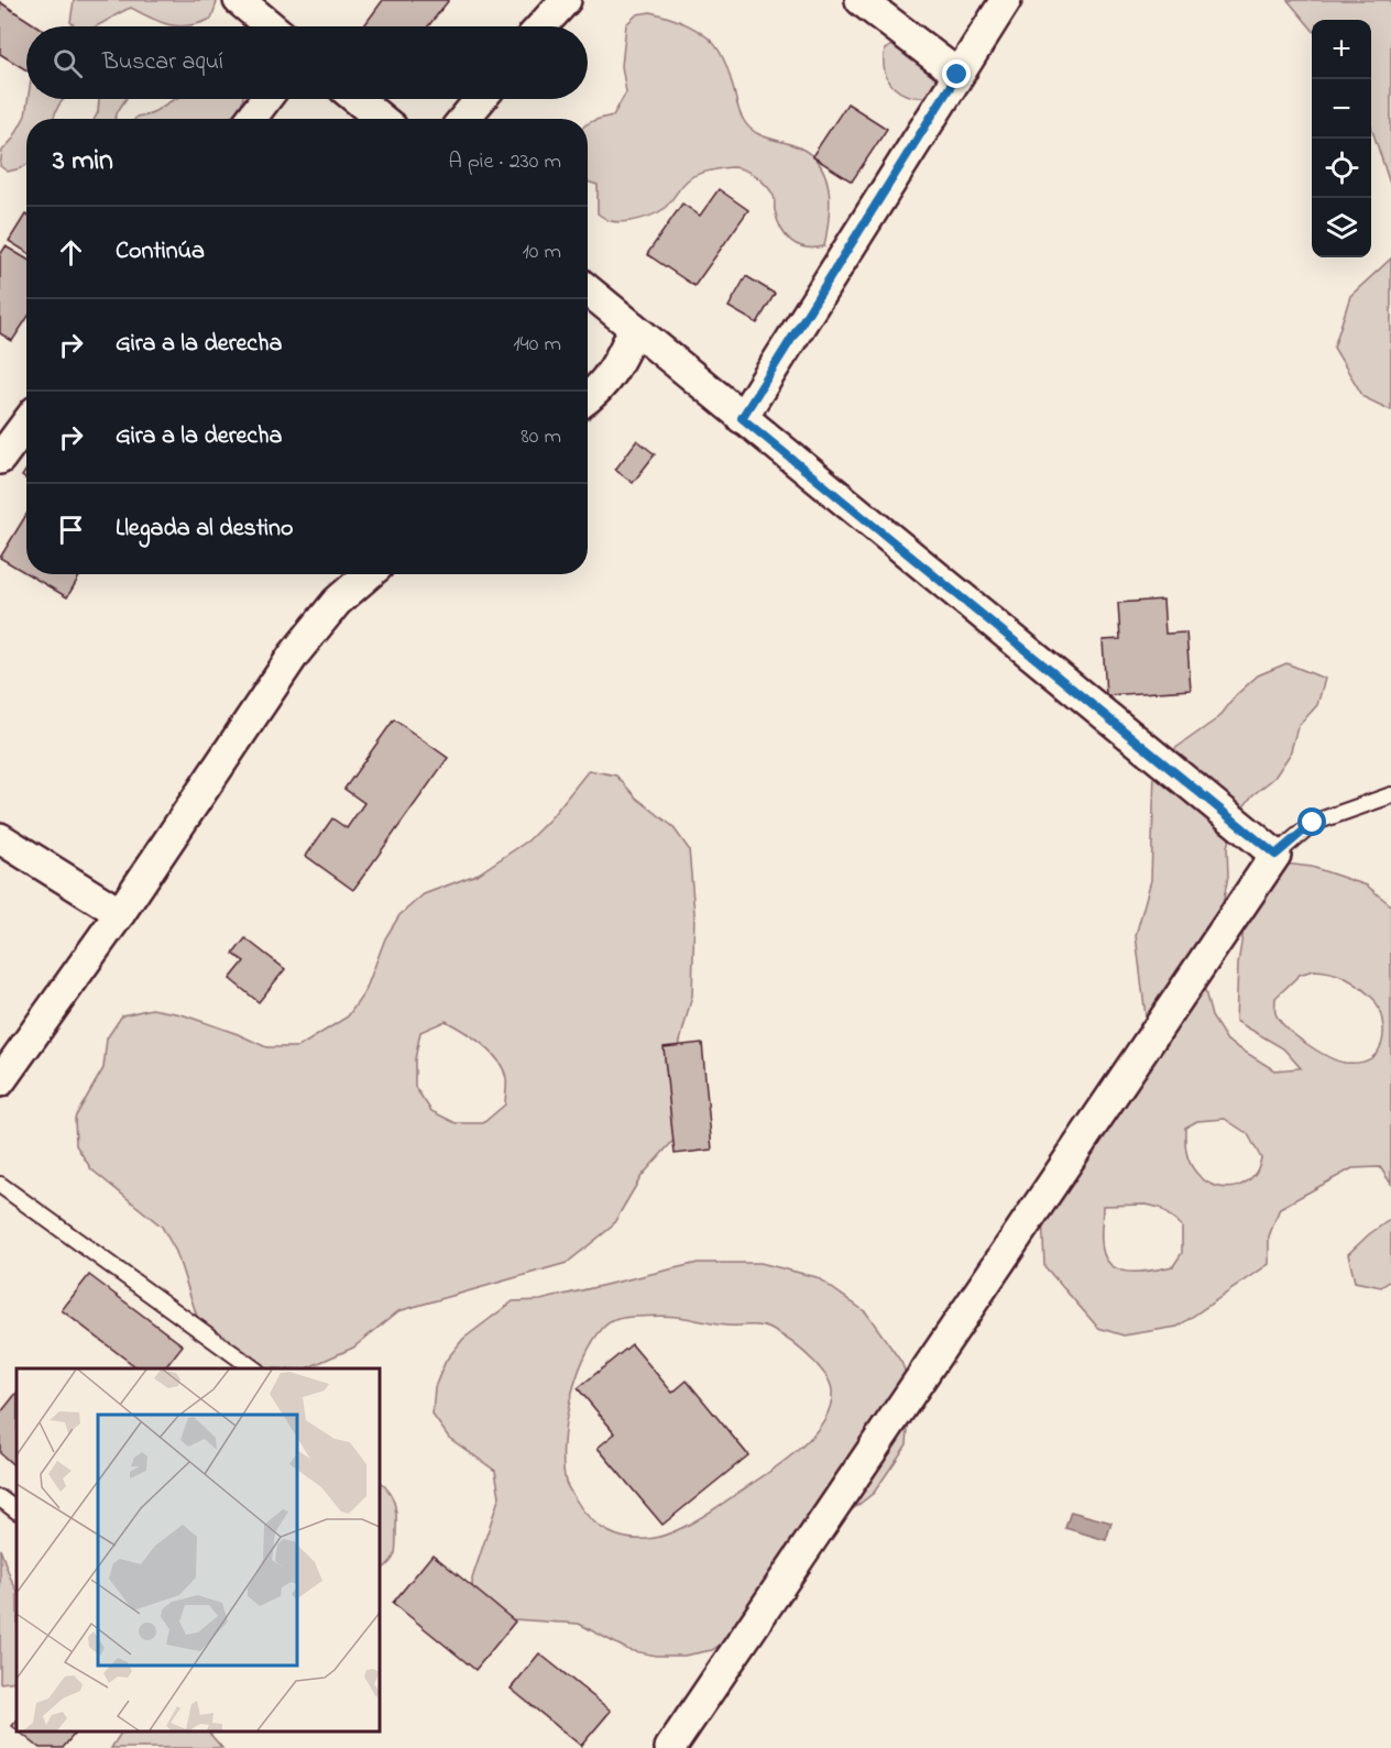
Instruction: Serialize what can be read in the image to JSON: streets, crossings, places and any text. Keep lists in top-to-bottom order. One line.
{"page":{"map_buttons":["+","−"],"search":"Buscar aquí","heading":["3 min","A pie · 230 m"],"list":[["Continúa","10 m"],["Gira a la derecha","140 m"],["Gira a la derecha","80 m"],"Llegada al destino"]}}
